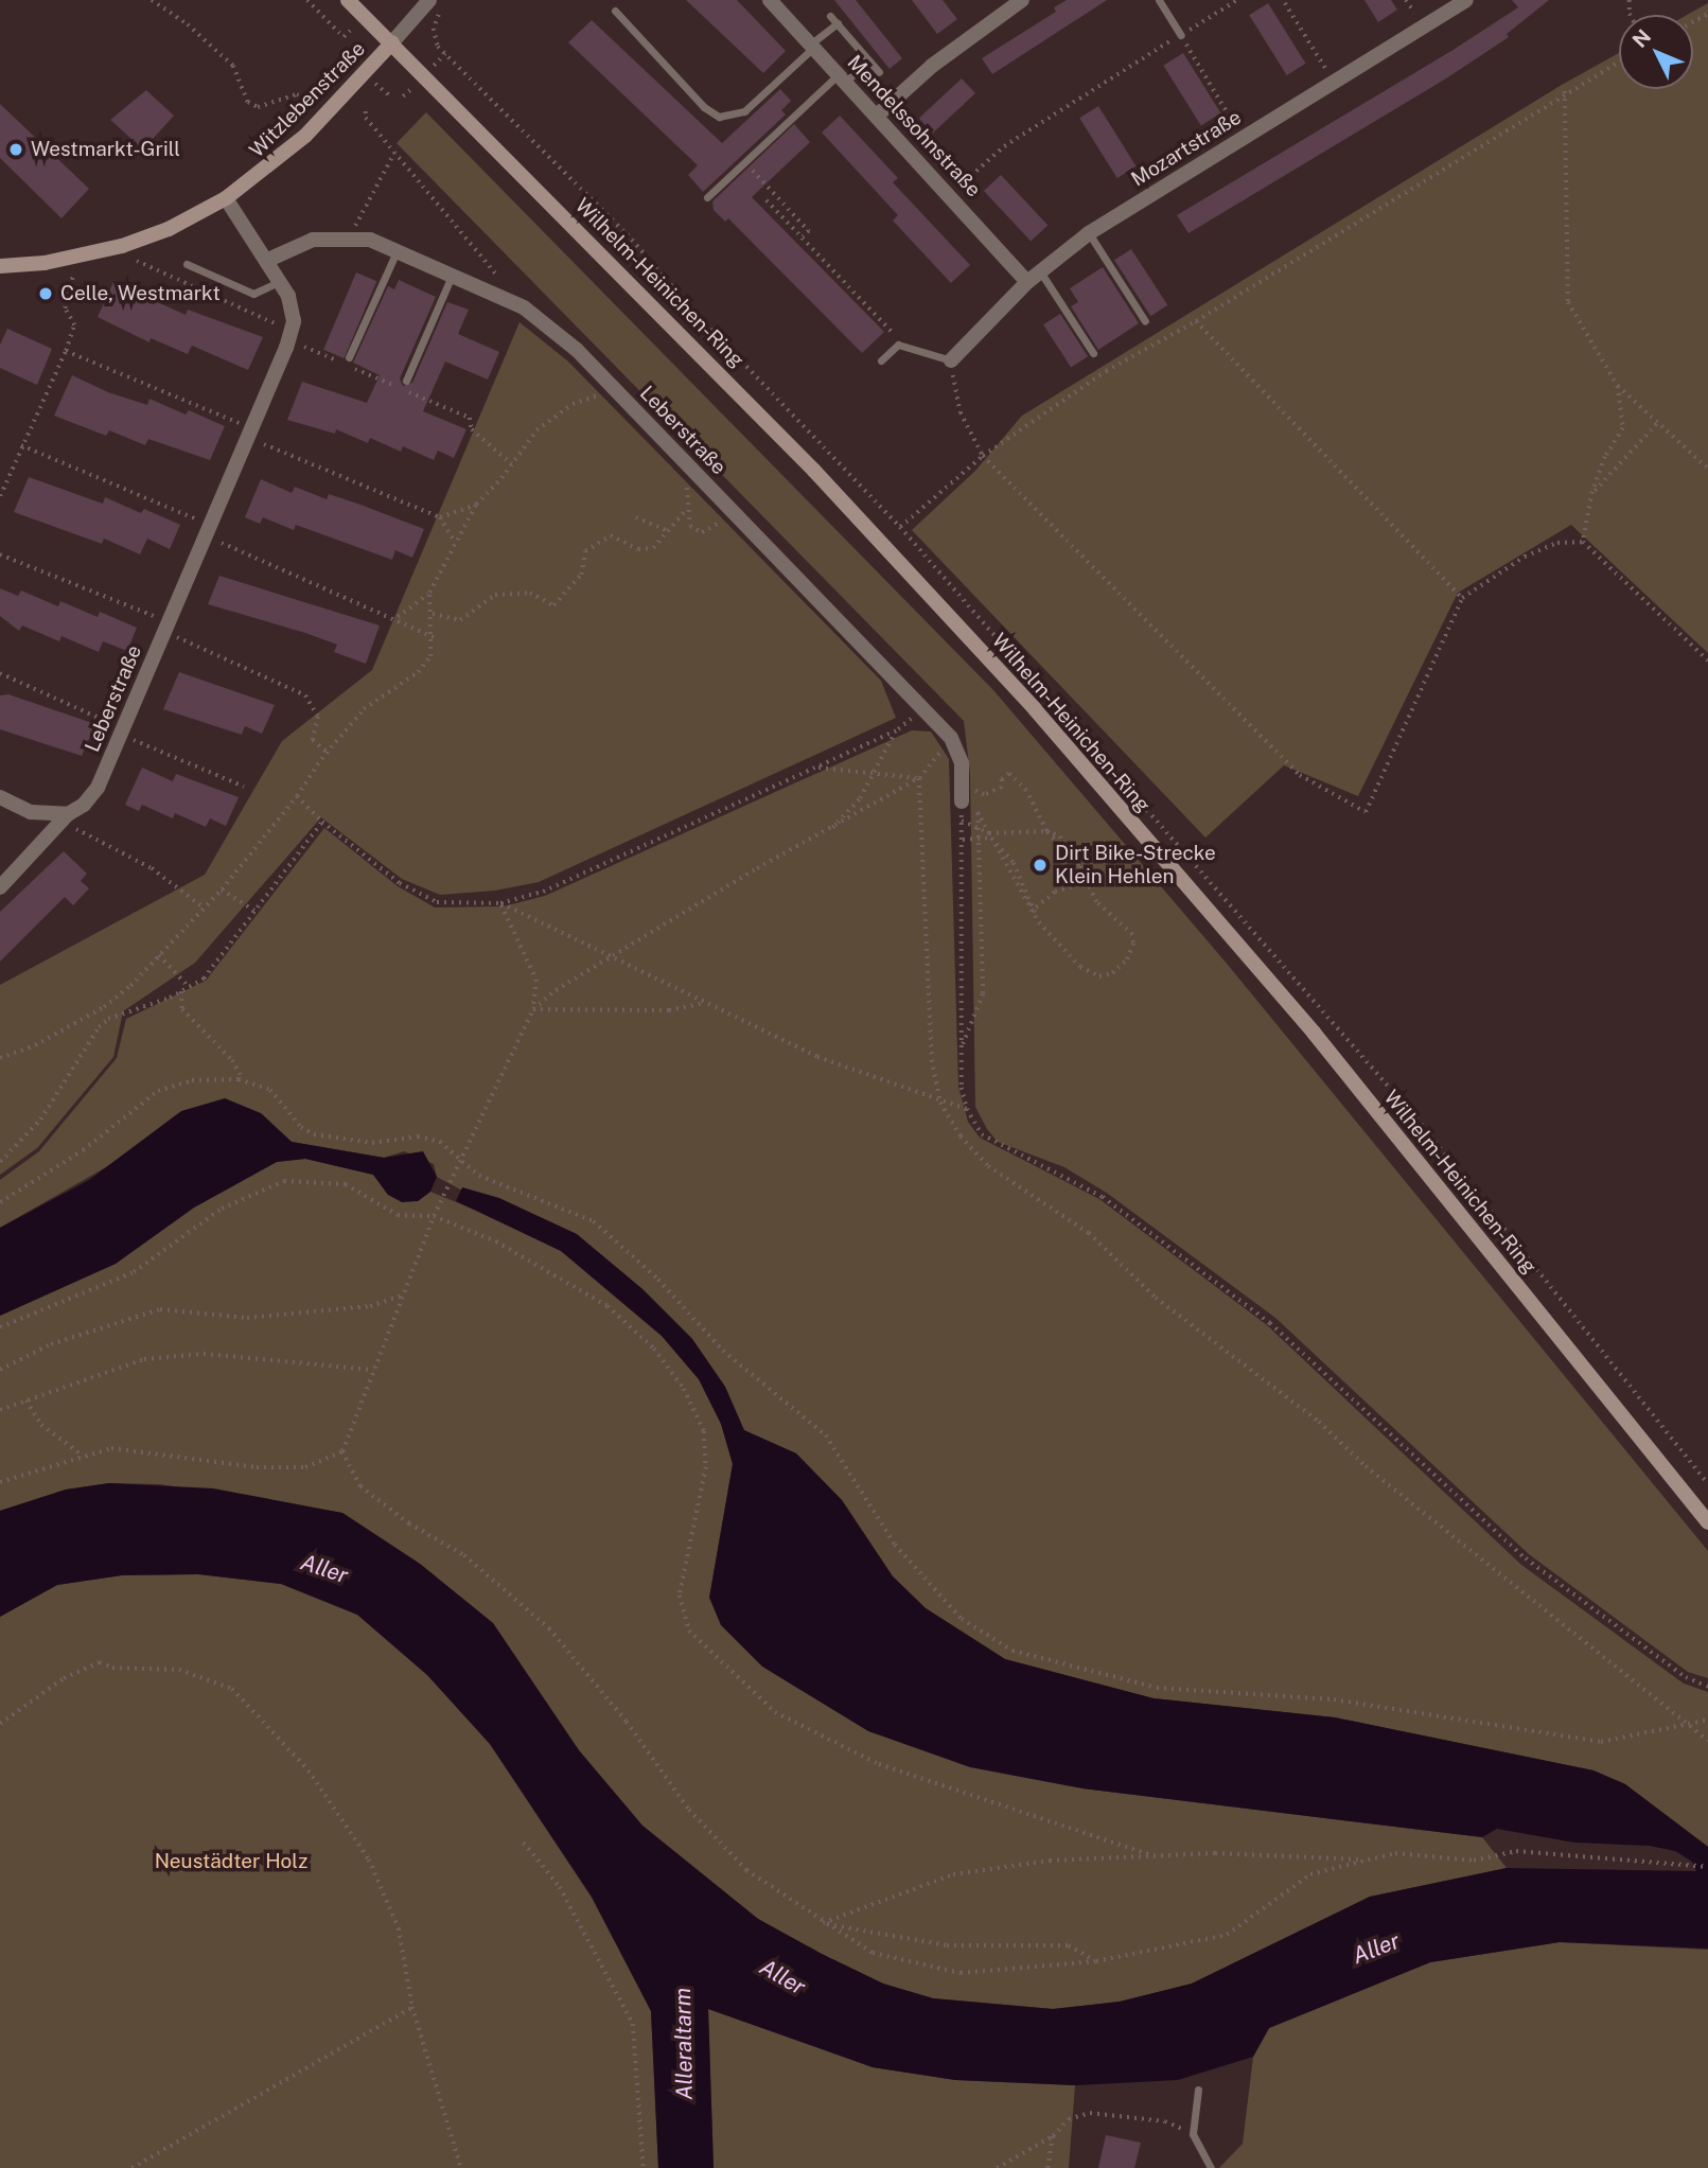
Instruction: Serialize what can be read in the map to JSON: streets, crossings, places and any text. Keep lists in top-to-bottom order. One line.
{"streets":{"main road":["Witzlebenstraße","Wilhelm-Heinichen-Ring"],"street":["Mendelssohnstraße","Mozartstraße","Leberstraße"]},"crossings":[["Witzlebenstraße","Wilhelm-Heinichen-Ring"],["Mendelssohnstraße","Mozartstraße"]],"water":["Aller","Alleraltarm"],"parks":["Neustädter Holz"],"places":["Westmarkt-Grill","Celle, Westmarkt","Dirt Bike-Strecke Klein Hehlen"],"north":"top left"}
